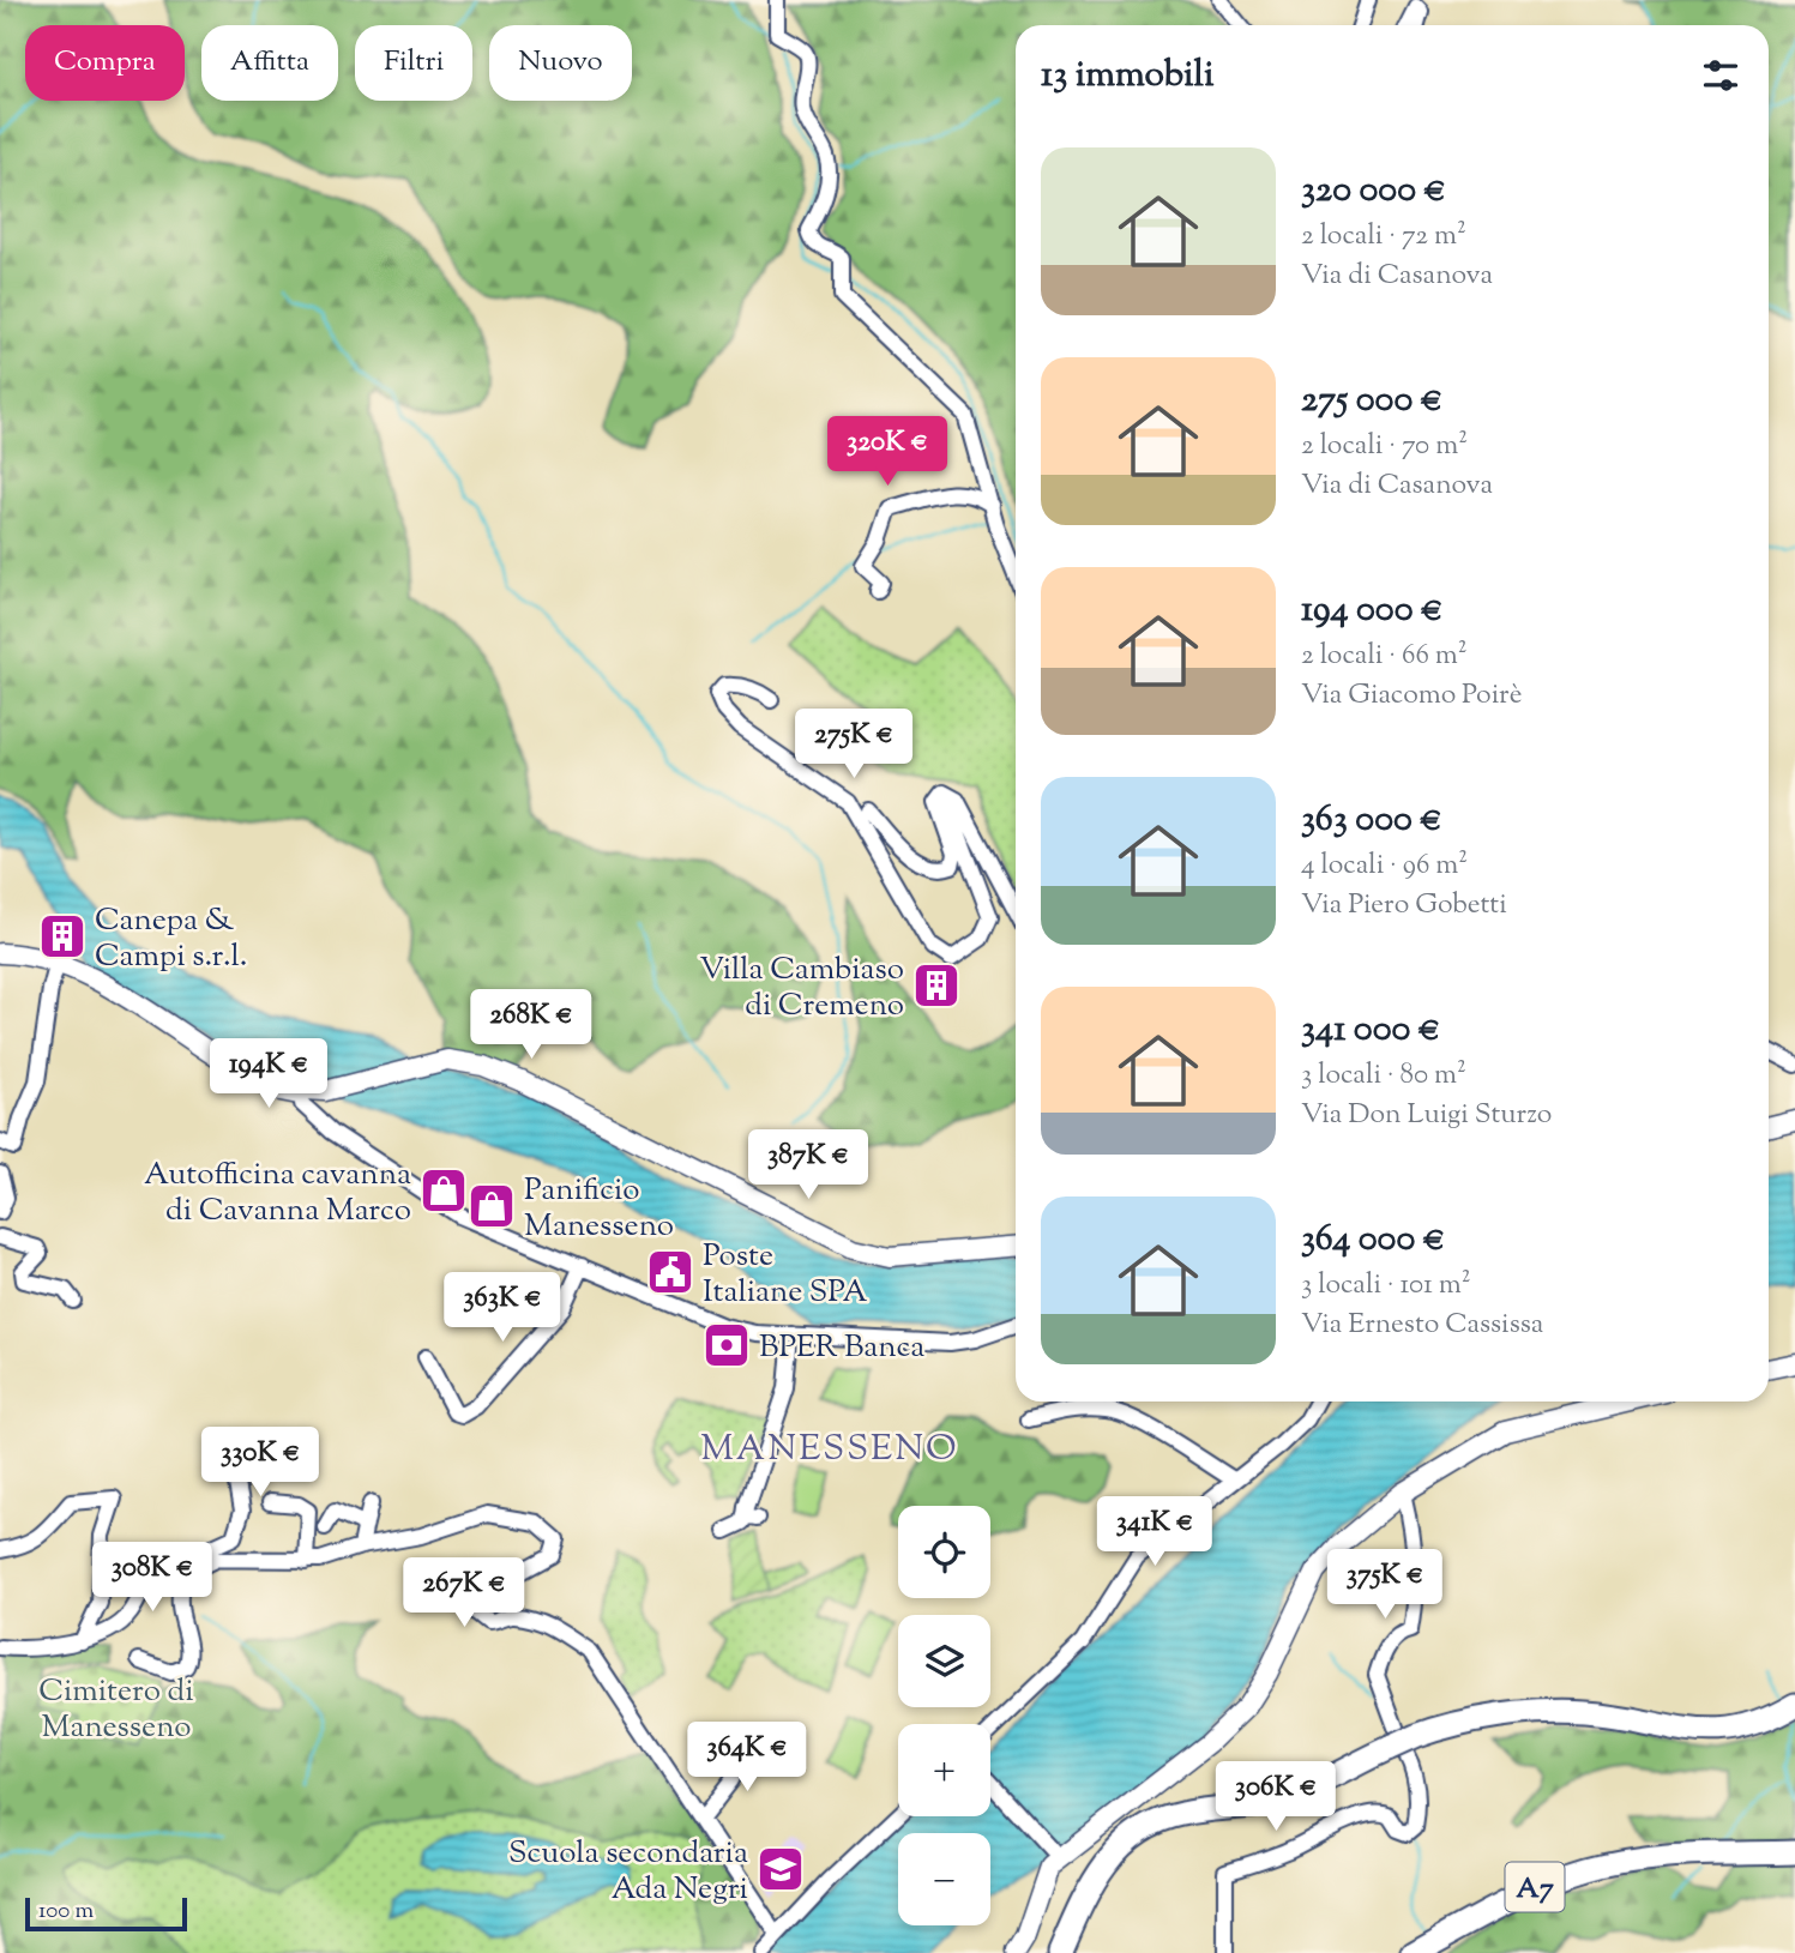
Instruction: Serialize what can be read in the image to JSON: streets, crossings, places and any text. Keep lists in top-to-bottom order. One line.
{"streets":{"highway":["A7"]},"districts":["MANESSENO"],"parks":["Cimitero di Manesseno"],"places":{"building":["Canepa & Campi s.r.l.","Villa Cambiaso di Cremeno"],"shop":["Autofficina cavanna di Cavanna Marco","Panificio Manesseno"],"public building":["Poste Italiane SPA"],"bank":["BPER Banca"],"school or university":["Scuola secondaria Ada Negri"]},"scale_bar":"100 m","page":{"chip":["Compra","Affitta","Filtri","Nuovo"],"heading":"13 immobili","list":[{"name":"320 000 €","note":"2 locali · 72 m² · Via di Casanova"},{"name":"275 000 €","note":"2 locali · 70 m² · Via di Casanova"},{"name":"194 000 €","note":"2 locali · 66 m² · Via Giacomo Poirè"},{"name":"363 000 €","note":"4 locali · 96 m² · Via Piero Gobetti"},{"name":"341 000 €","note":"3 locali · 80 m² · Via Don Luigi Sturzo"},{"name":"364 000 €","note":"3 locali · 101 m² · Via Ernesto Cassissa"}],"price":["320K €","275K €","268K €","194K €","387K €","363K €","330K €","341K €","308K €","375K €","267K €","364K €","306K €"],"map_buttons":["+","−"],"scale":"100 m"}}
